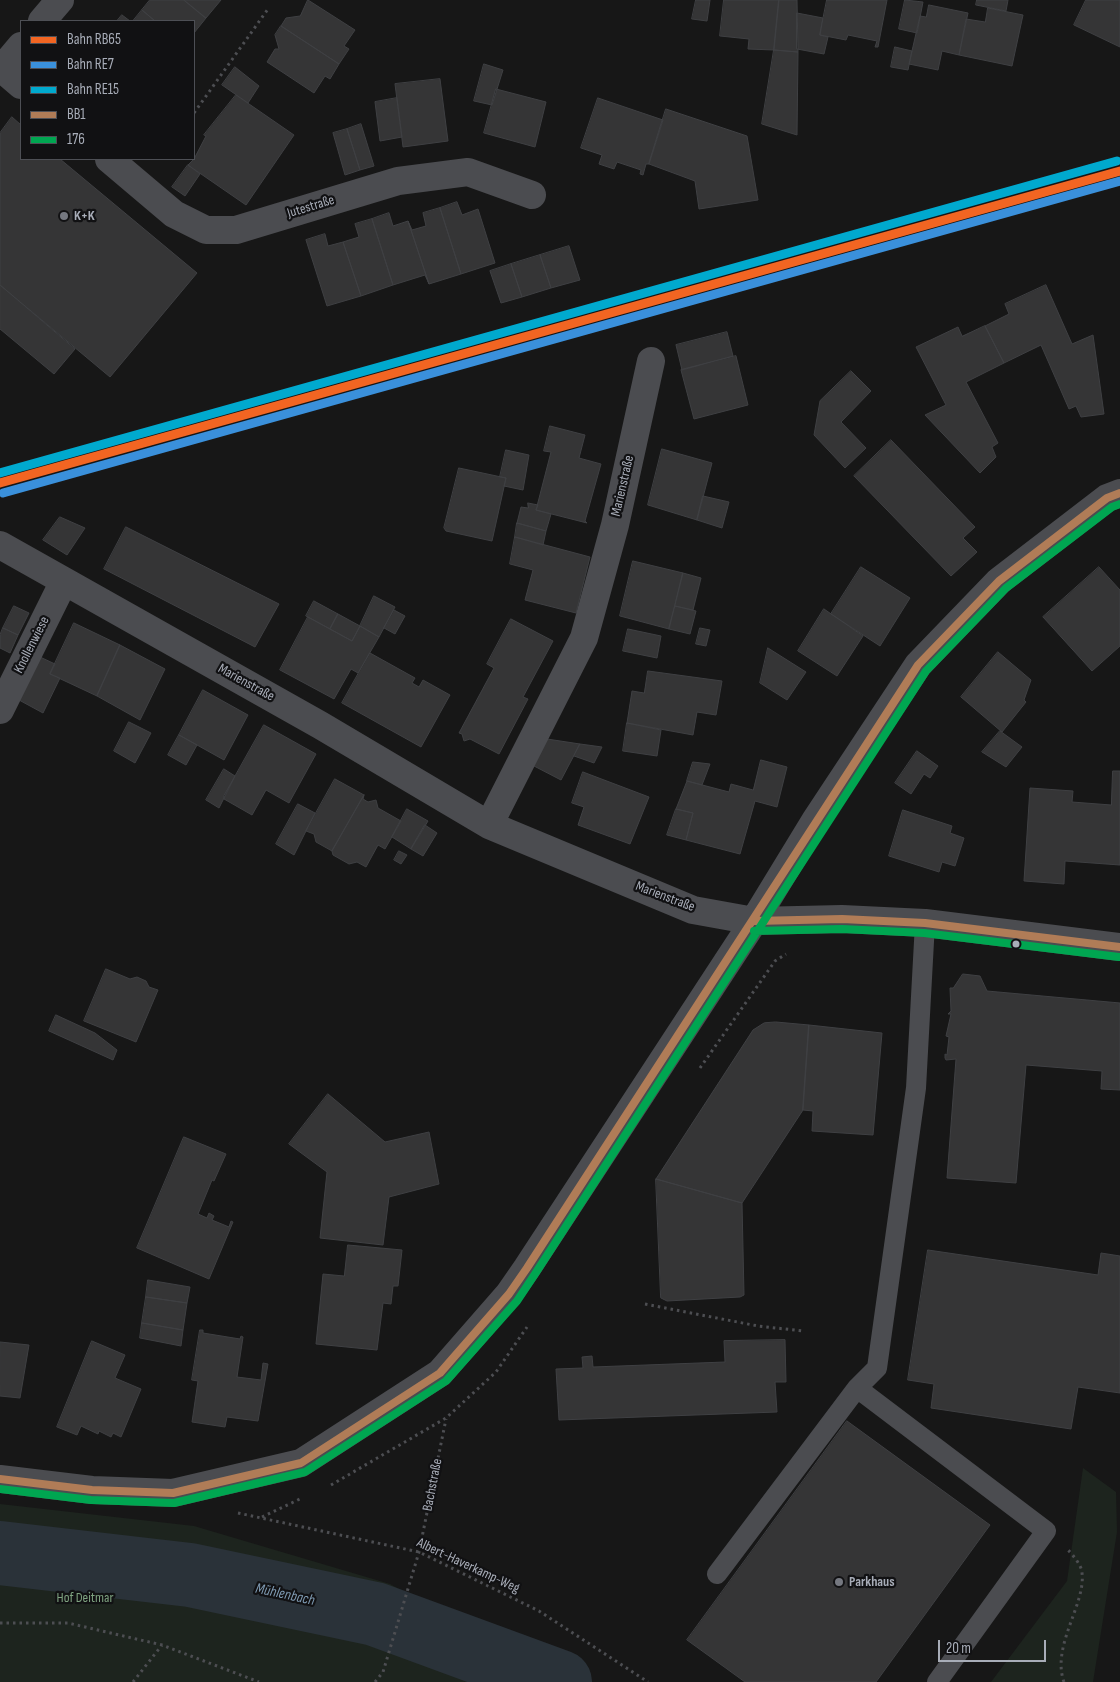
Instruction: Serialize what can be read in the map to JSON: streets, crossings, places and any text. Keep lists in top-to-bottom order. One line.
{"streets":{"street":["Jutestraße","Marienstraße","Knollenwiese"],"path":["Bachstraße","Albert-Haverkamp-Weg"]},"crossings":[["Marienstraße","Knollenwiese"],["Bachstraße","Albert-Haverkamp-Weg"]],"water":["Mühlenbach"],"parks":["Hof Deitmar"],"places":["K+K","Parkhaus"],"lines":["rail line RE15","rail line RB65","rail line RE7","transit line BB1","transit line 176"],"legend":["Bahn RB65","Bahn RE7","Bahn RE15","BB1","176"],"scale_bar":"20 m"}
